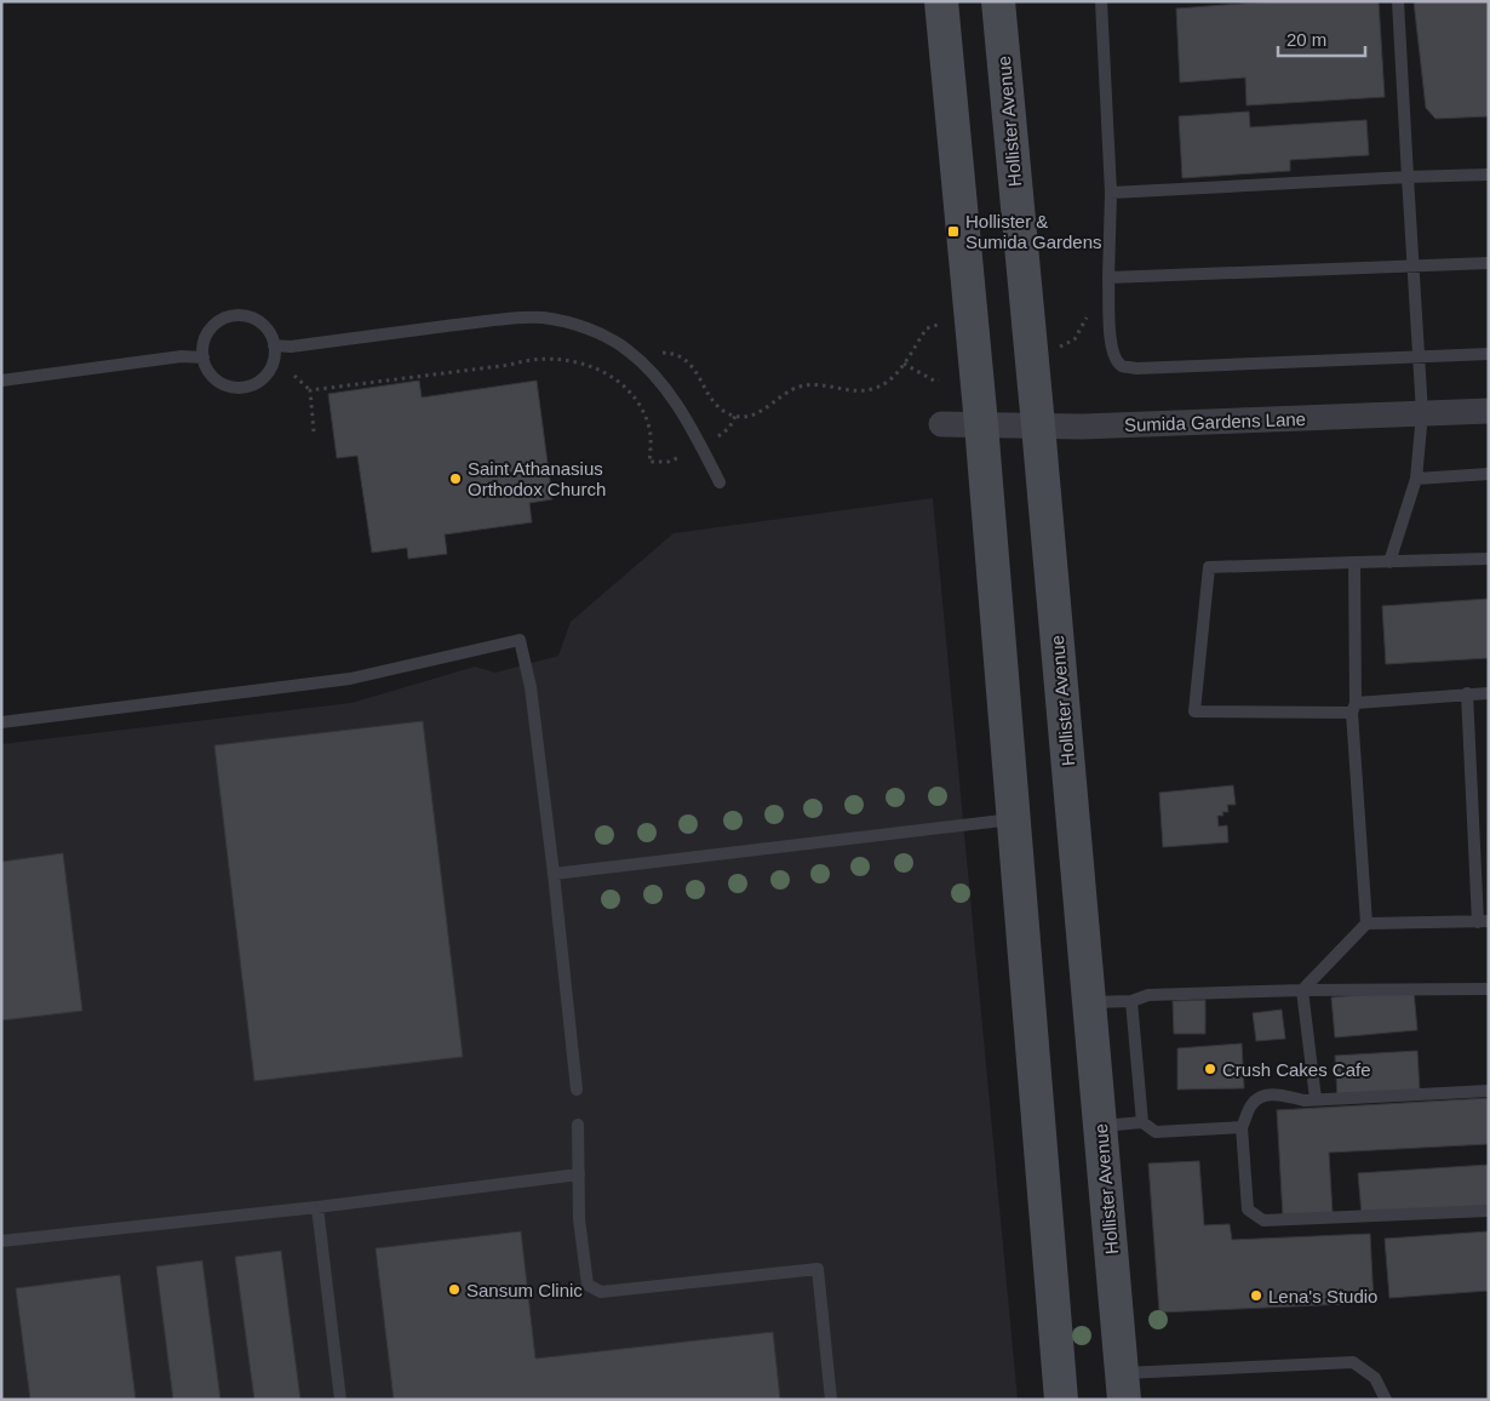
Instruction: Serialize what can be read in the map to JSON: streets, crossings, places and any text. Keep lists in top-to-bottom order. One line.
{"streets":{"main road":["Hollister Avenue"],"street":["Sumida Gardens Lane"]},"crossings":[["Hollister Avenue","Sumida Gardens Lane"]],"places":{"transit":["Hollister & Sumida Gardens"],"other":["Saint Athanasius Orthodox Church","Crush Cakes Cafe","Sansum Clinic","Lena's Studio"]},"scale_bar":"20 m"}
